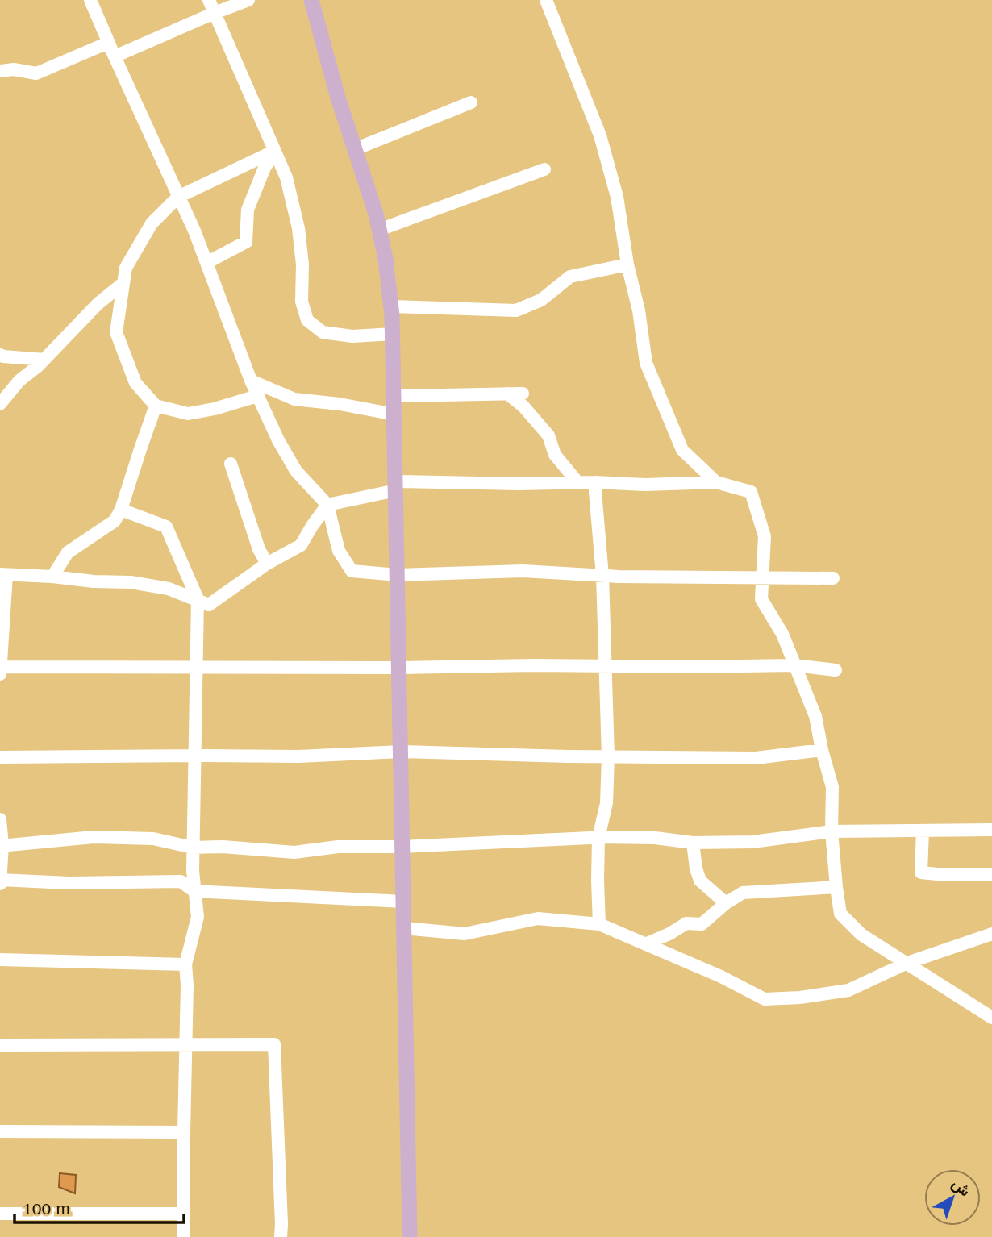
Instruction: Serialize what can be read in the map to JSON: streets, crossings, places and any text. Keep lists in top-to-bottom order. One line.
{"scale_bar":"100 m","north":"top right"}
